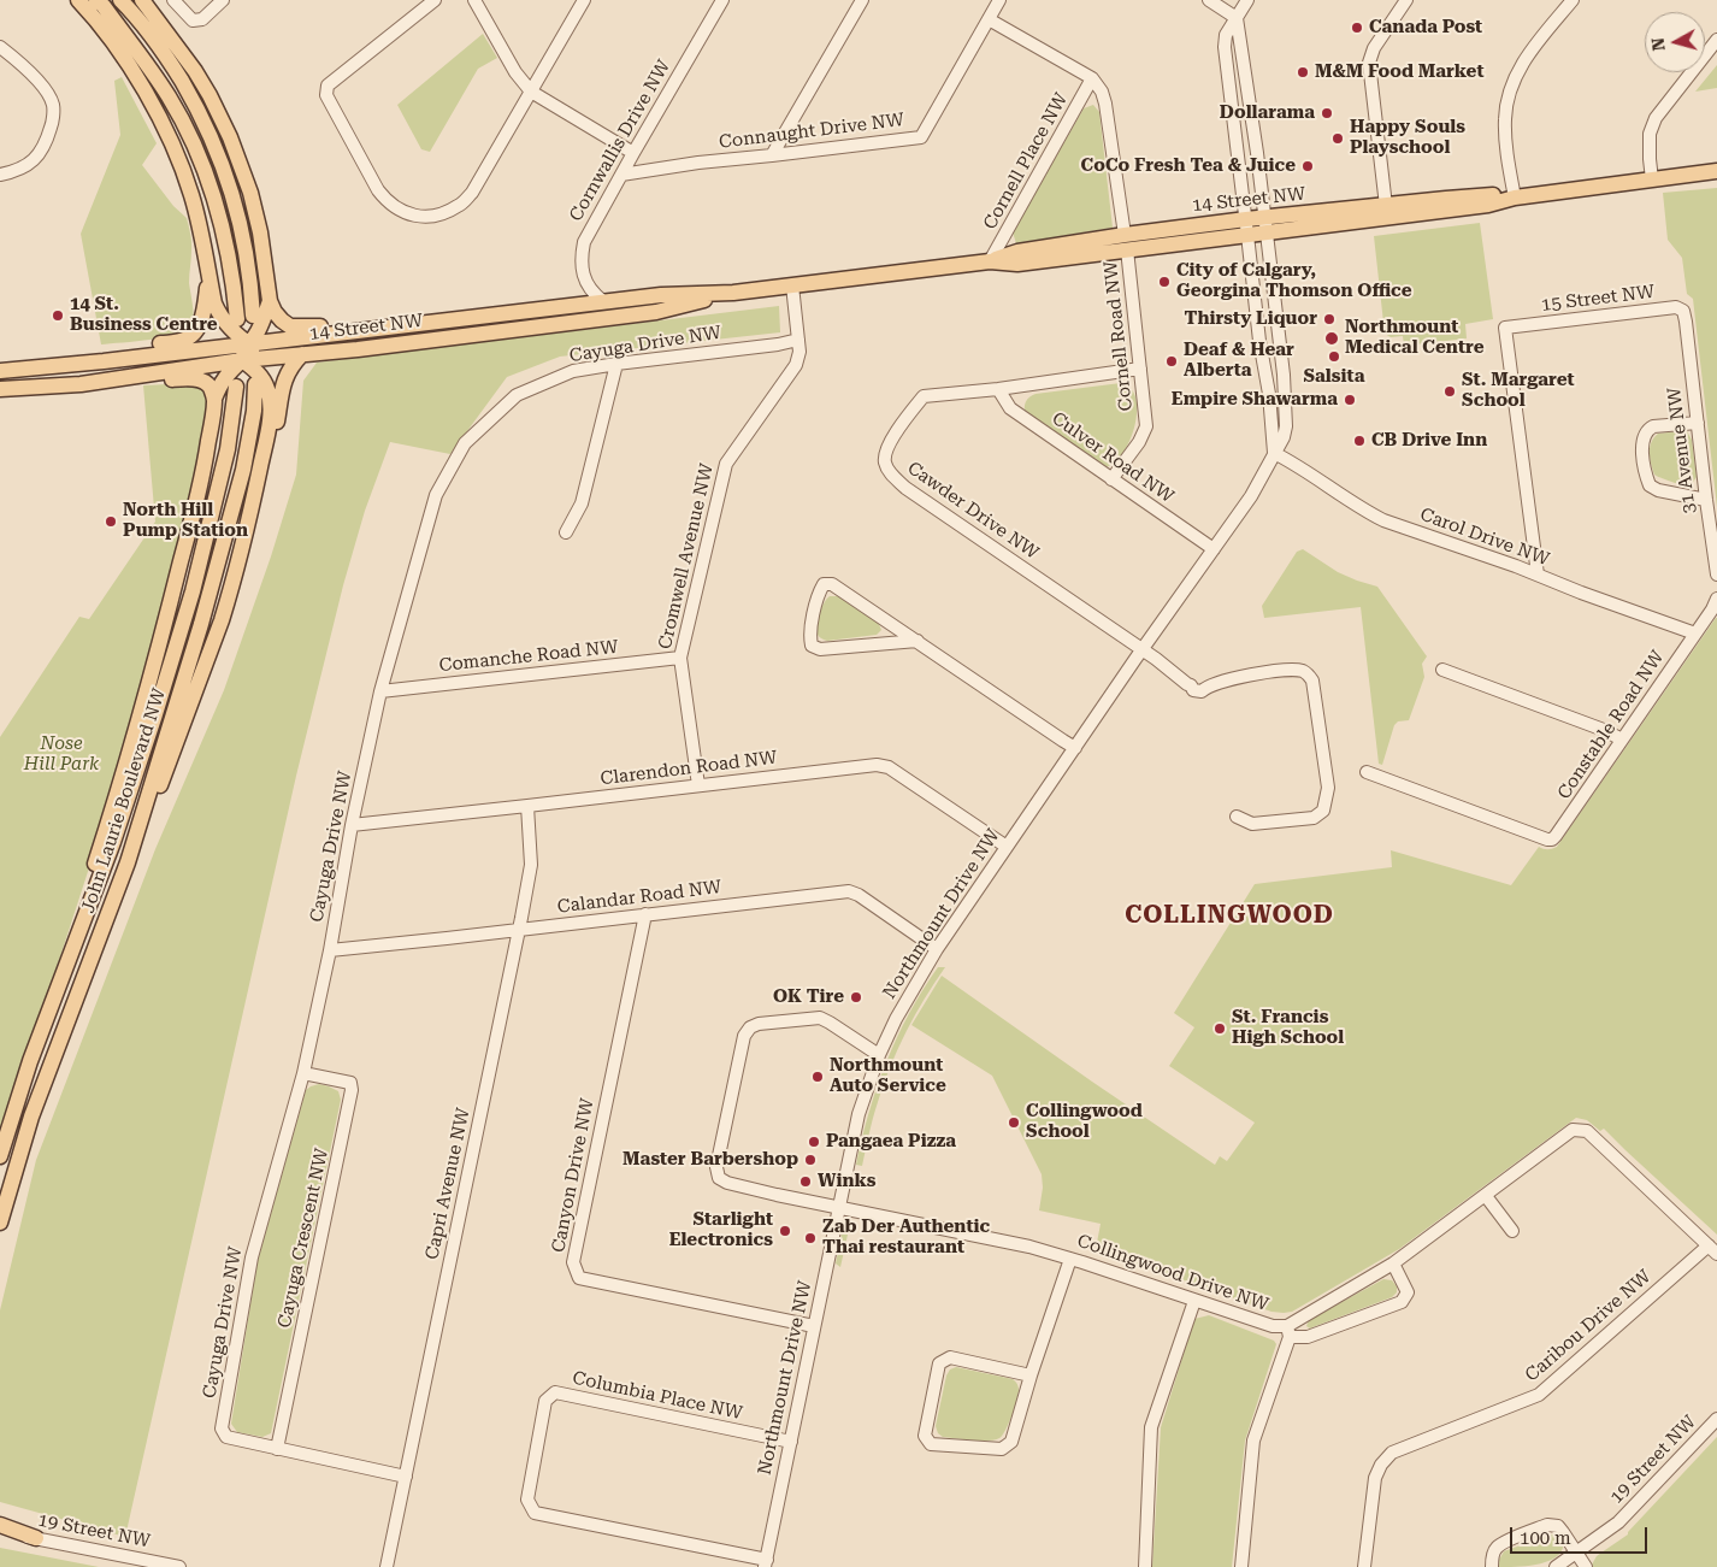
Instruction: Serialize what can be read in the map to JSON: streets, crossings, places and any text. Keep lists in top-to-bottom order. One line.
{"streets":{"main road":["14 Street NW","John Laurie Boulevard NW"],"street":["Connaught Drive NW","Cornwallis Drive NW","Cornell Place NW","15 Street NW","Cornell Road NW","Cayuga Drive NW","31 Avenue NW","Culver Road NW","Cawder Drive NW","Carol Drive NW","Cromwell Avenue NW","Comanche Road NW","Constable Road NW","Clarendon Road NW","Calandar Road NW","Northmount Drive NW","Canyon Drive NW","Capri Avenue NW","Cayuga Crescent NW","Collingwood Drive NW","Caribou Drive NW","Columbia Place NW","19 Street NW"]},"crossings":[["Connaught Drive NW","Cornwallis Drive NW"],["Cornwallis Drive NW","14 Street NW"],["Cornell Place NW","14 Street NW"],["Cornell Place NW","Cornell Road NW"],["14 Street NW","Cornell Road NW"],["14 Street NW","Cromwell Avenue NW"],["14 Street NW","Northmount Drive NW"],["15 Street NW","31 Avenue NW"],["15 Street NW","Carol Drive NW"],["Cornell Road NW","Culver Road NW"],["Cornell Road NW","Cawder Drive NW"],["Cayuga Drive NW","Cromwell Avenue NW"],["Cayuga Drive NW","Comanche Road NW"],["Cayuga Drive NW","Clarendon Road NW"],["Cayuga Drive NW","Calandar Road NW"],["Cayuga Drive NW","Capri Avenue NW"],["Cayuga Drive NW","Cayuga Crescent NW"],["Culver Road NW","Cawder Drive NW"],["Culver Road NW","Northmount Drive NW"],["Cawder Drive NW","Northmount Drive NW"],["Carol Drive NW","Constable Road NW"],["Carol Drive NW","Northmount Drive NW"],["Cromwell Avenue NW","Comanche Road NW"],["Cromwell Avenue NW","Clarendon Road NW"],["Clarendon Road NW","Northmount Drive NW"],["Clarendon Road NW","Capri Avenue NW"],["Calandar Road NW","Northmount Drive NW"],["Calandar Road NW","Canyon Drive NW"],["Calandar Road NW","Capri Avenue NW"],["Northmount Drive NW","Canyon Drive NW"],["Northmount Drive NW","Collingwood Drive NW"],["Northmount Drive NW","Columbia Place NW"],["Collingwood Drive NW","Caribou Drive NW"]],"districts":["COLLINGWOOD"],"parks":["Nose Hill Park"],"places":["Canada Post","M&M Food Market","Dollarama","Happy Souls Playschool","CoCo Fresh Tea & Juice","City of Calgary, Georgina Thomson Office","14 St. Business Centre","Thirsty Liquor","Northmount Medical Centre","Salsita","Deaf & Hear Alberta","St. Margaret School","Empire Shawarma","CB Drive Inn","North Hill Pump Station","OK Tire","St. Francis High School","Northmount Auto Service","Collingwood School","Pangaea Pizza","Master Barbershop","Winks","Starlight Electronics","Zab Der Authentic Thai restaurant"],"scale_bar":"100 m","north":"left"}
